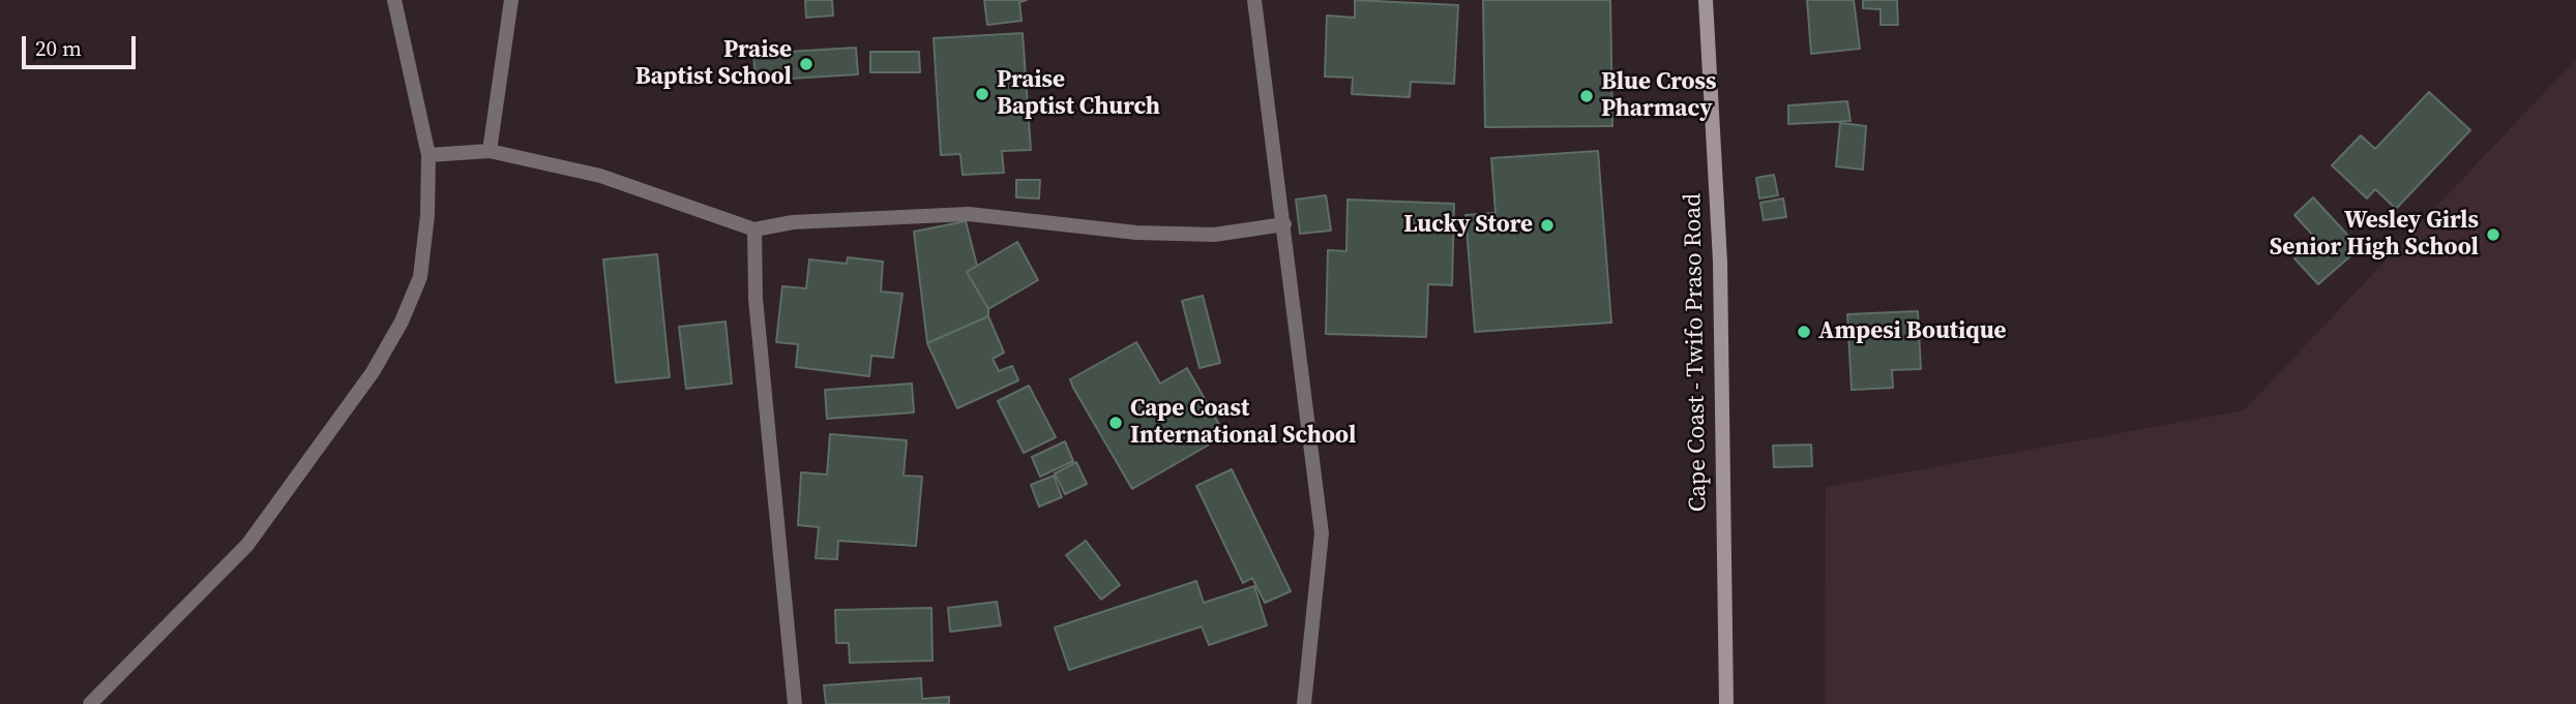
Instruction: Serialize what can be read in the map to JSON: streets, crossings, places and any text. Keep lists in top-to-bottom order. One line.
{"streets":{"main road":["Cape Coast - Twifo Praso Road"]},"places":["Praise Baptist School","Praise Baptist Church","Blue Cross Pharmacy","Lucky Store","Wesley Girls Senior High School","Ampesi Boutique","Cape Coast International School"],"scale_bar":"20 m"}
